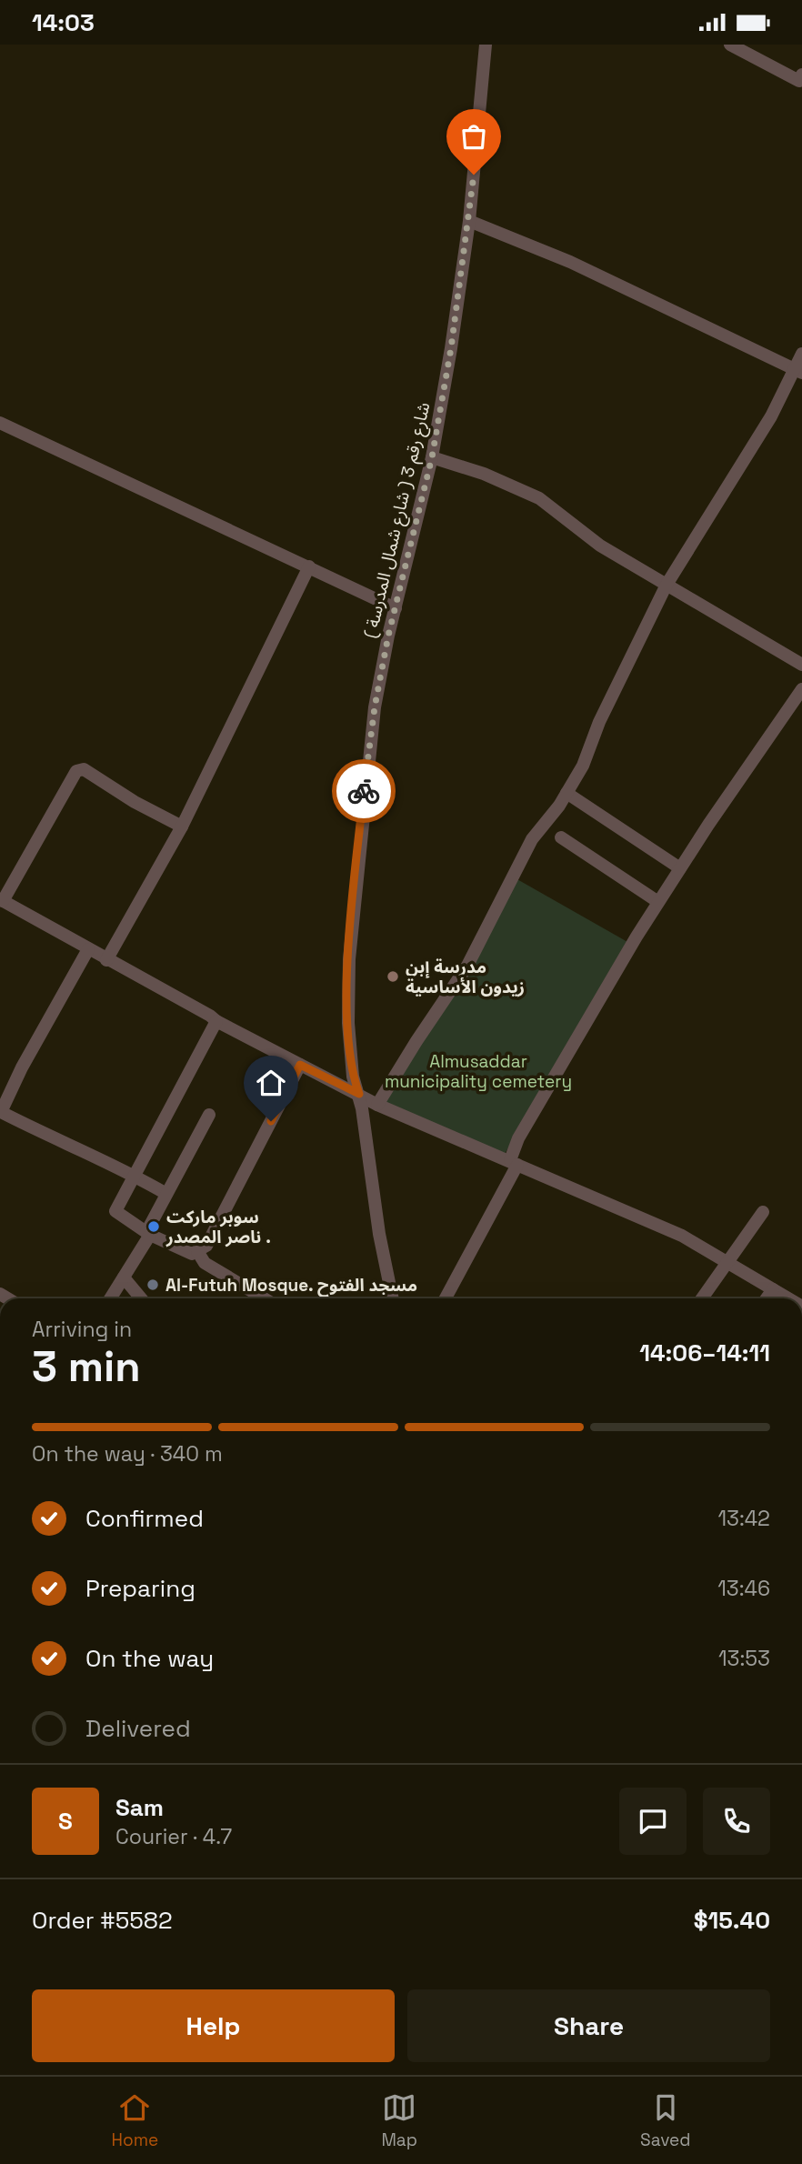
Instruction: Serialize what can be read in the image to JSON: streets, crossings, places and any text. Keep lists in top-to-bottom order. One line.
{"streets":{"street":["شارع رقم 3 ( شارع شمال المدرسة )"]},"parks":["Almusaddar municipality cemetery"],"places":["مدرسة إبن زيدون الأساسية","سوبر ماركت ناصر المصدر .","Al-Futuh Mosque. مسجد الفتوح"],"page":{"status":"14:03","heading":["3 min","Arriving in","14:06–14:11"],"panel":["Sam","Courier · 4.7","Order #5582","$15.40"],"bar":"On the way · 340 m","list":[["Confirmed","13:42"],["Preparing","13:46"],["On the way","13:53"],"Delivered"],"round":"S","buttons":["Help","Share"],"tabs":["Home","Map","Saved"]}}
